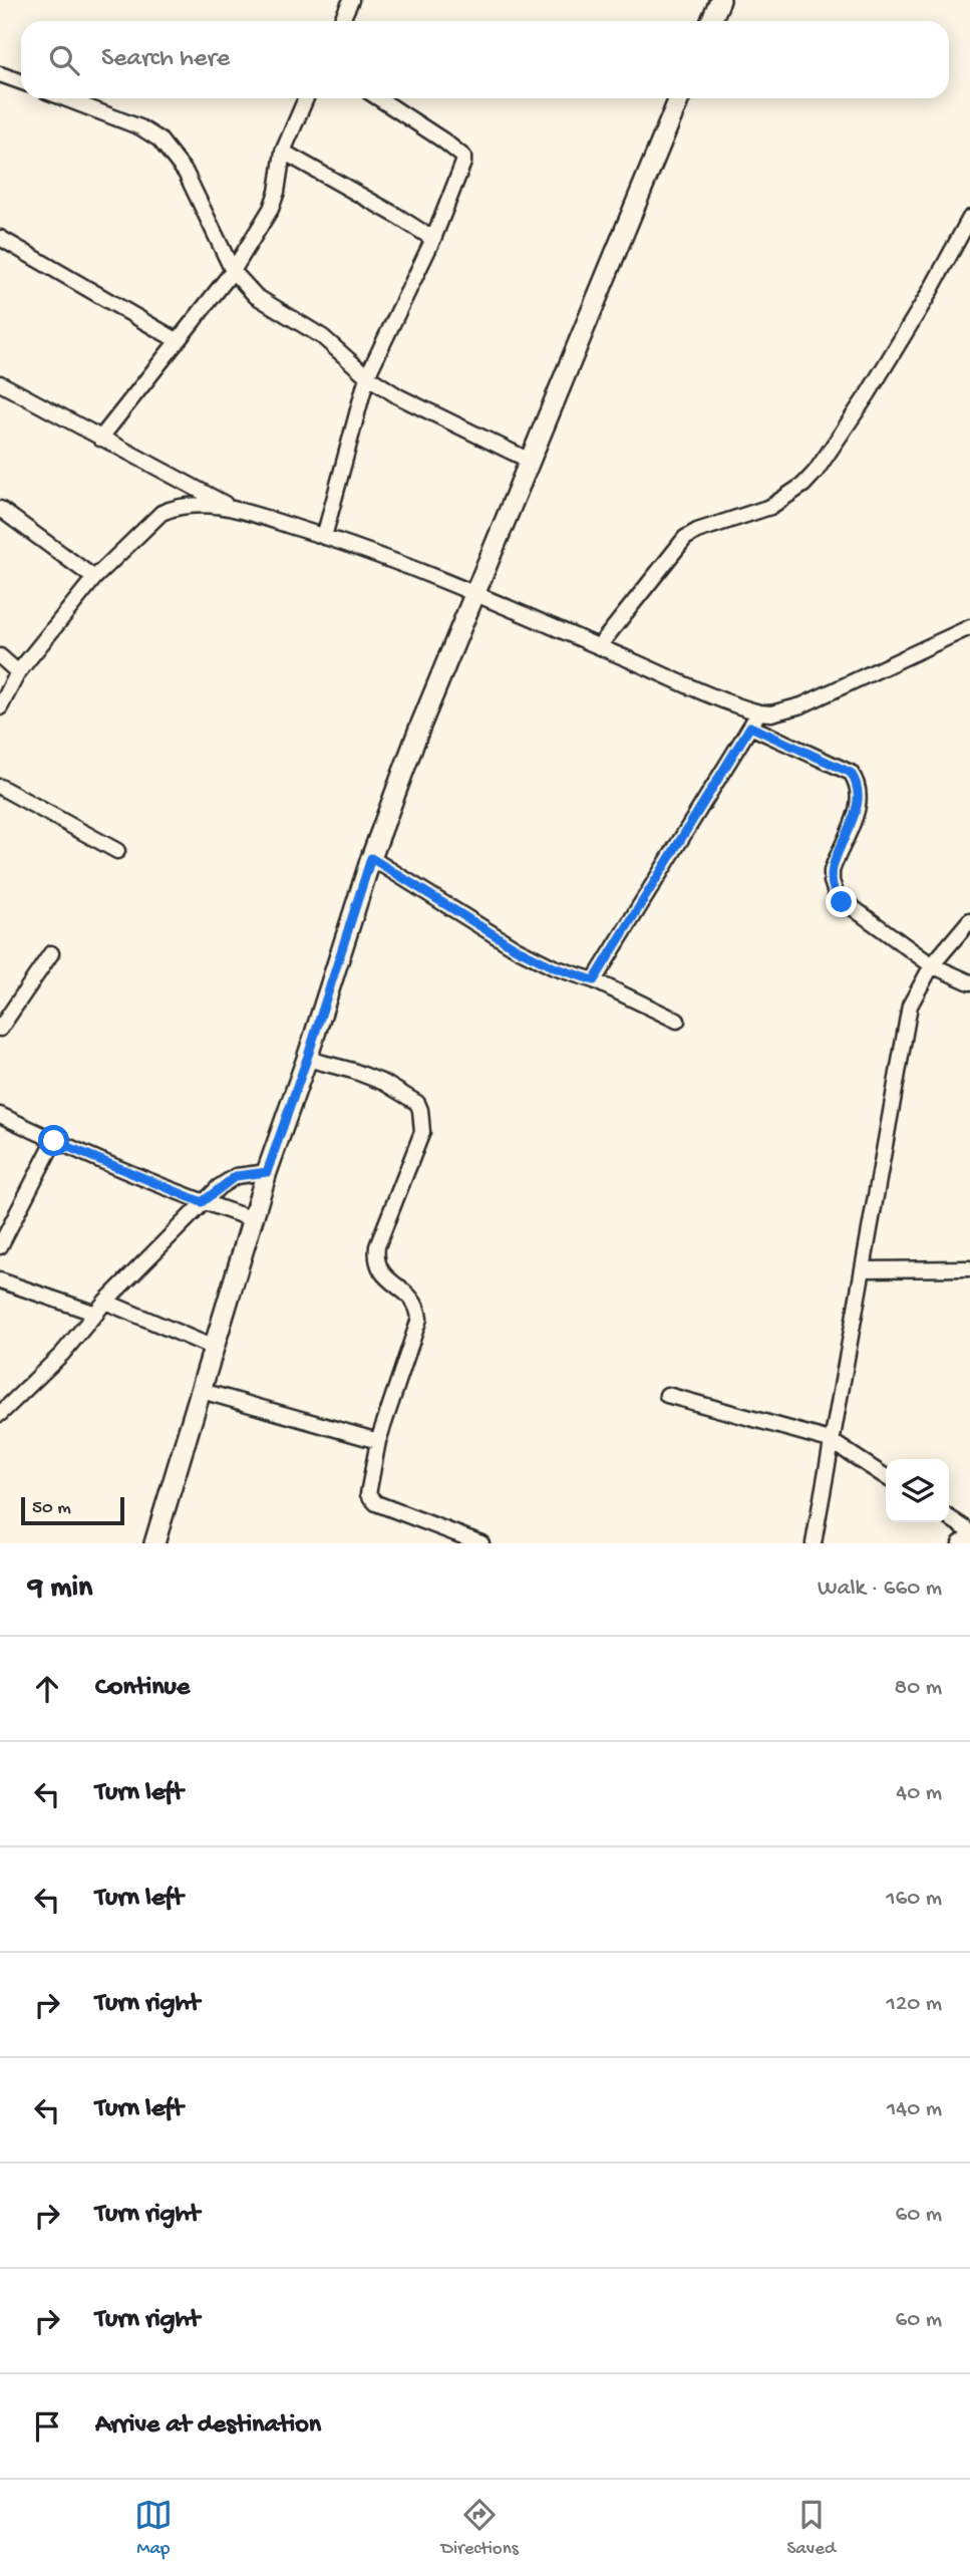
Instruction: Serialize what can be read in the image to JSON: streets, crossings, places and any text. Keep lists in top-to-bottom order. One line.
{"scale_bar":"50 m","page":{"search":"Search here","scale":"50 m","heading":["9 min","Walk · 660 m"],"list":[["Continue","80 m"],["Turn left","40 m"],["Turn left","160 m"],["Turn right","120 m"],["Turn left","140 m"],["Turn right","60 m"],["Turn right","60 m"],"Arrive at destination"],"nav":["Map","Directions","Saved"]}}
